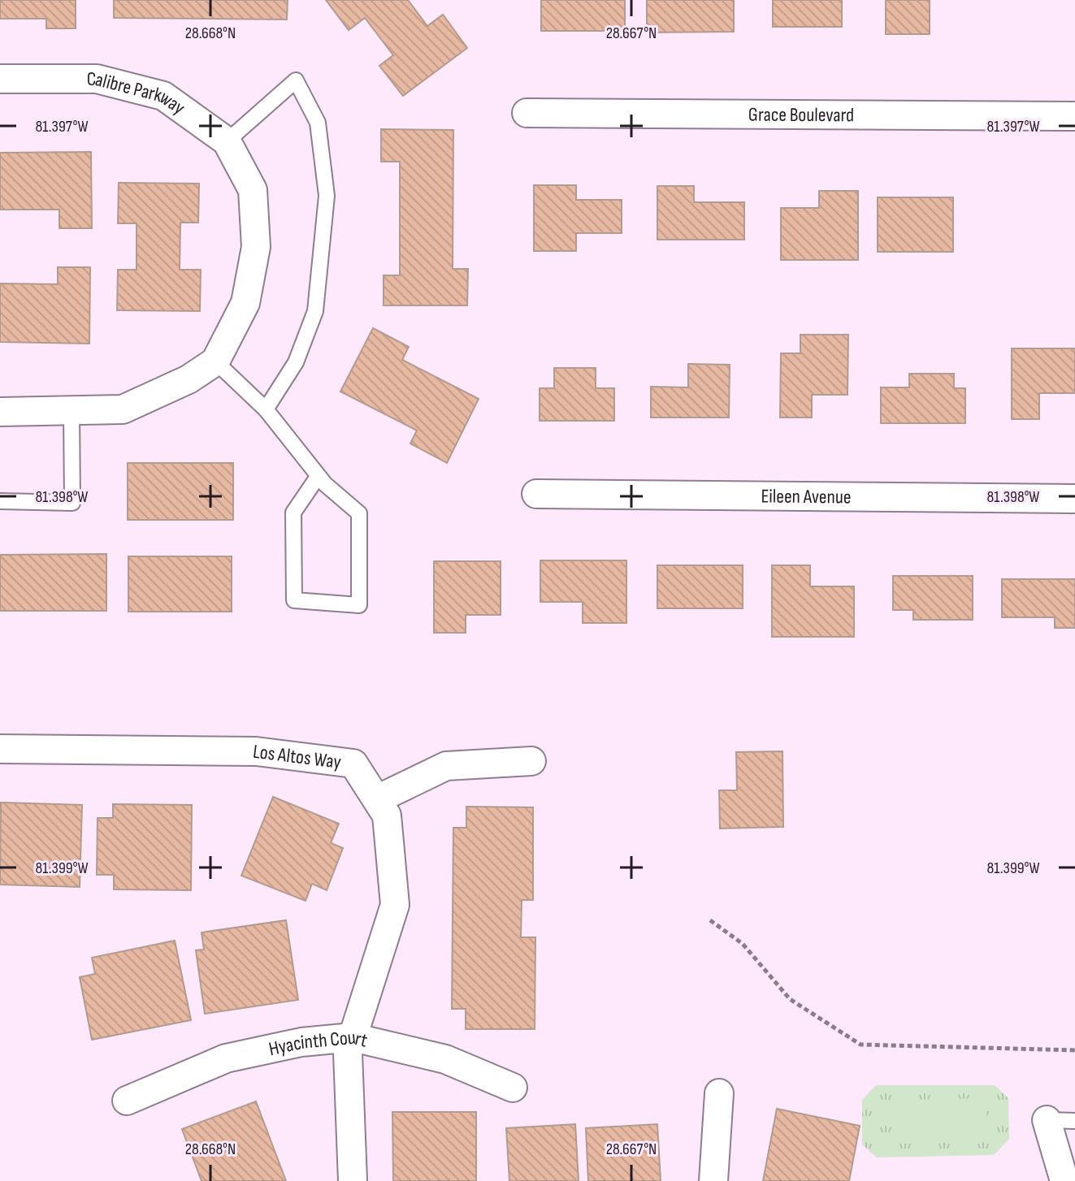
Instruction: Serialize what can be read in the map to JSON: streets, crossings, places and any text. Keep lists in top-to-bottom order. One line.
{"streets":{"street":["Calibre Parkway","Grace Boulevard","Eileen Avenue","Los Altos Way","Hyacinth Court"]},"crossings":[["Los Altos Way","Hyacinth Court"]],"coordinates":["28.668°N","28.667°N","81.397°W","81.398°W","81.399°W"]}
